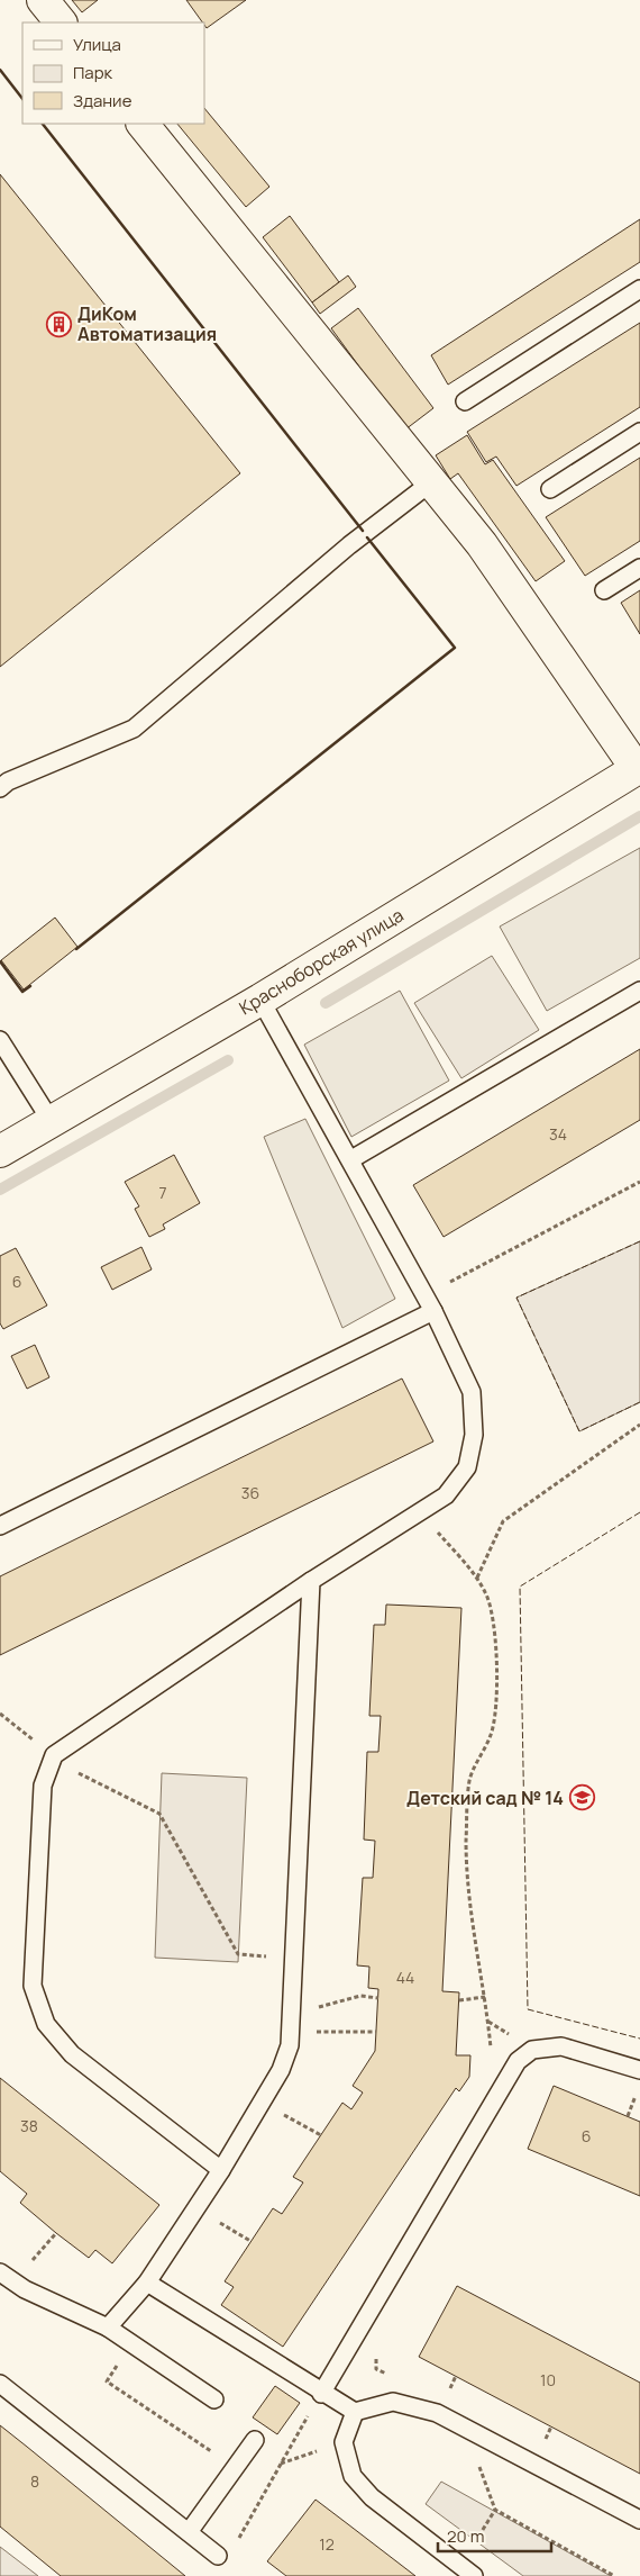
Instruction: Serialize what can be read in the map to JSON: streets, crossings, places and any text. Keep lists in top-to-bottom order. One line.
{"streets":{"street":["Красноборская улица"]},"places":{"building":["ДиКом Автоматизация"],"school or university":["Детский сад № 14"]},"house_numbers":["34","7","6","36","44","38","6","10","8","12"],"legend":["Улица","Парк","Здание"],"scale_bar":"20 m"}
